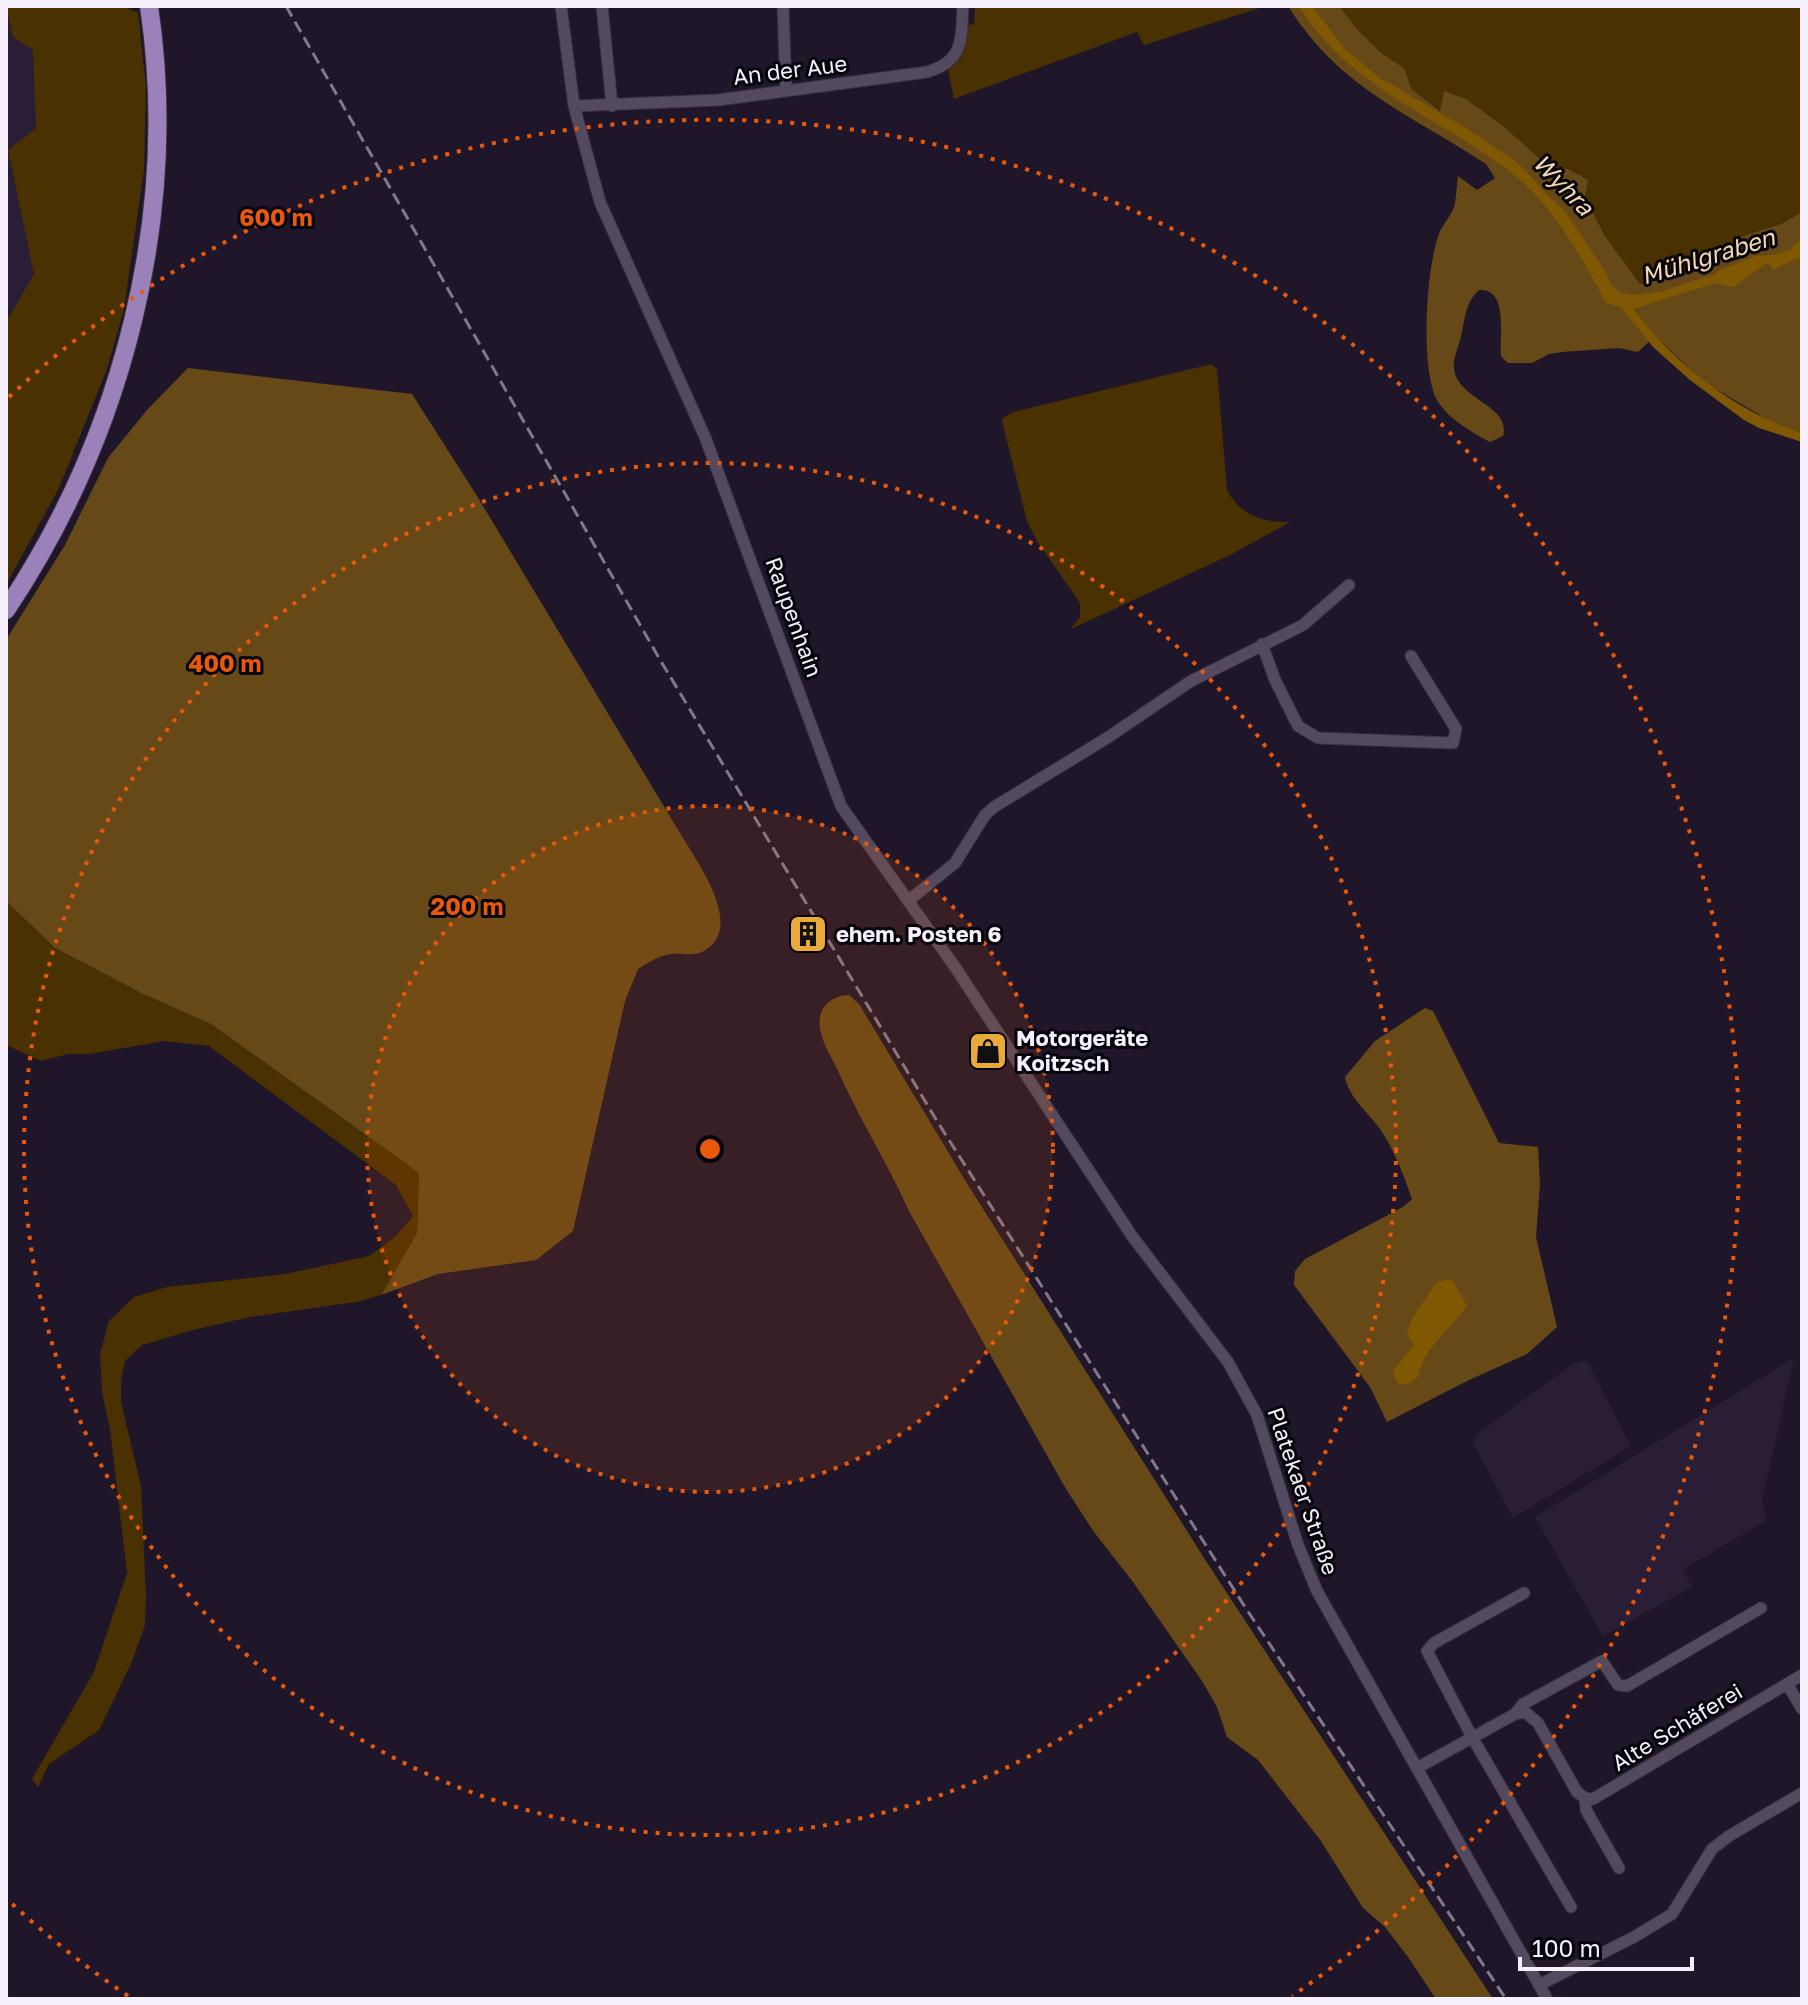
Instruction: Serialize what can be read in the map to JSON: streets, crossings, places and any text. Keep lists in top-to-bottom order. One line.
{"streets":{"street":["An der Aue","Raupenhain","Platekaer Straße","Alte Schäferei"]},"crossings":[["An der Aue","Raupenhain"],["Raupenhain","Platekaer Straße"]],"water":["Wyhra","Mühlgraben"],"places":{"building":["ehem. Posten 6"],"shop":["Motorgeräte Koitzsch"]},"scale_bar":"100 m","rings":["600 m","400 m","200 m"]}
